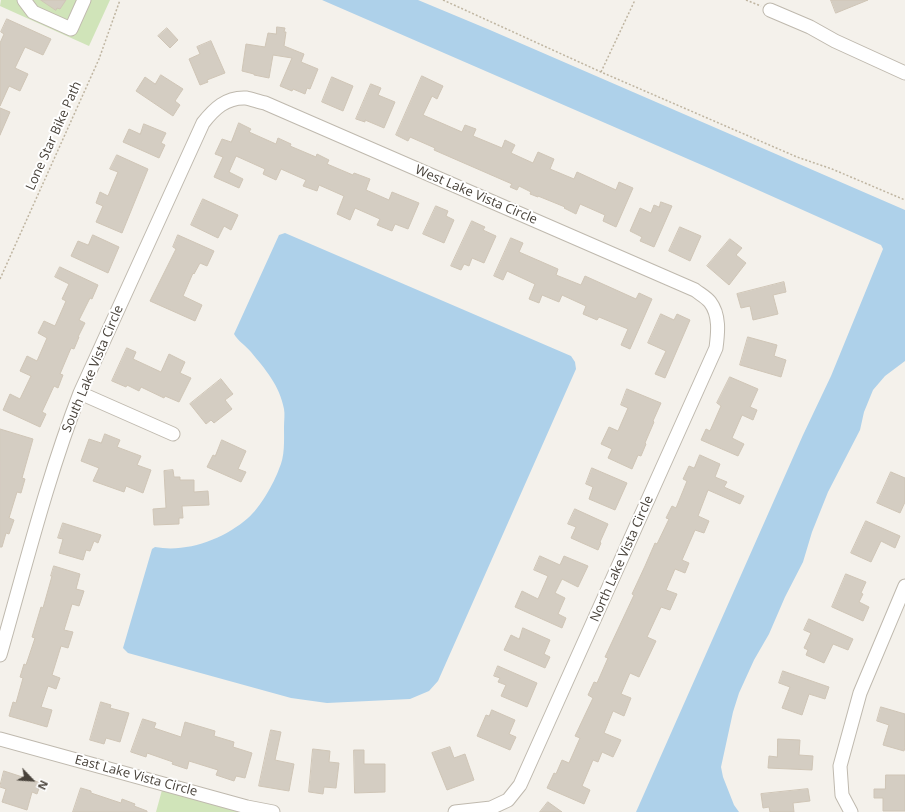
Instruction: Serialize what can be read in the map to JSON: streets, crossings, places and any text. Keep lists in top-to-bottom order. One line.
{"streets":{"street":["West Lake Vista Circle","South Lake Vista Circle","North Lake Vista Circle","East Lake Vista Circle"],"path":["Lone Star Bike Path"]},"crossings":[["West Lake Vista Circle","South Lake Vista Circle"],["West Lake Vista Circle","North Lake Vista Circle"]],"north":"bottom right"}
